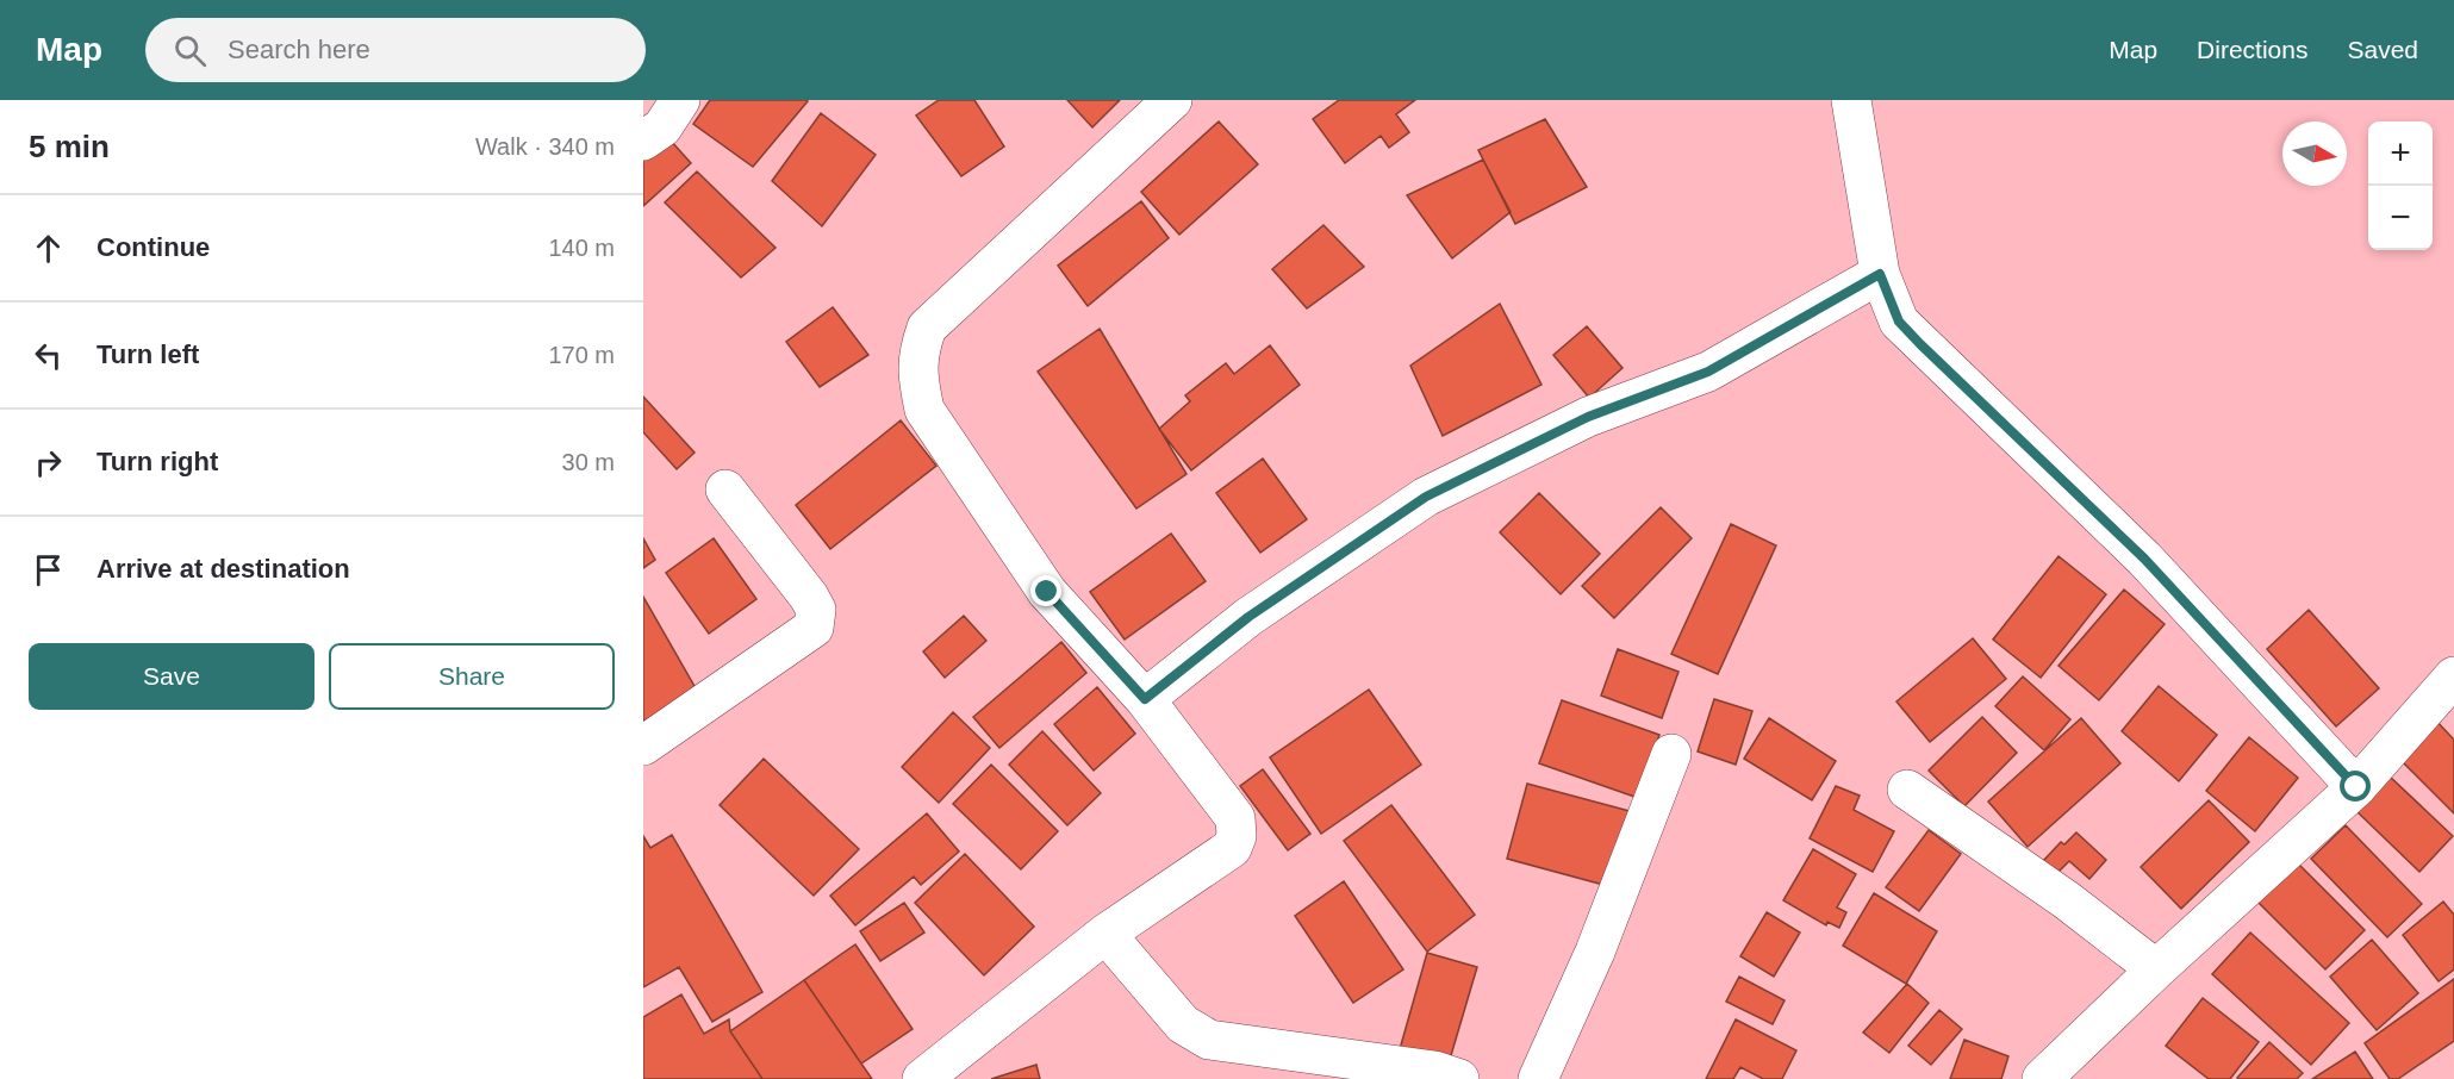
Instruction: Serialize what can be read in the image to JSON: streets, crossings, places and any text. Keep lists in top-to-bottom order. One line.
{"north":"right","page":{"header":"Map","search":"Search here","nav":["Map","Directions","Saved"],"heading":["5 min","Walk · 340 m"],"map_buttons":["+","−"],"list":[["Continue","140 m"],["Turn left","170 m"],["Turn right","30 m"],"Arrive at destination"],"buttons":["Save","Share"]}}
